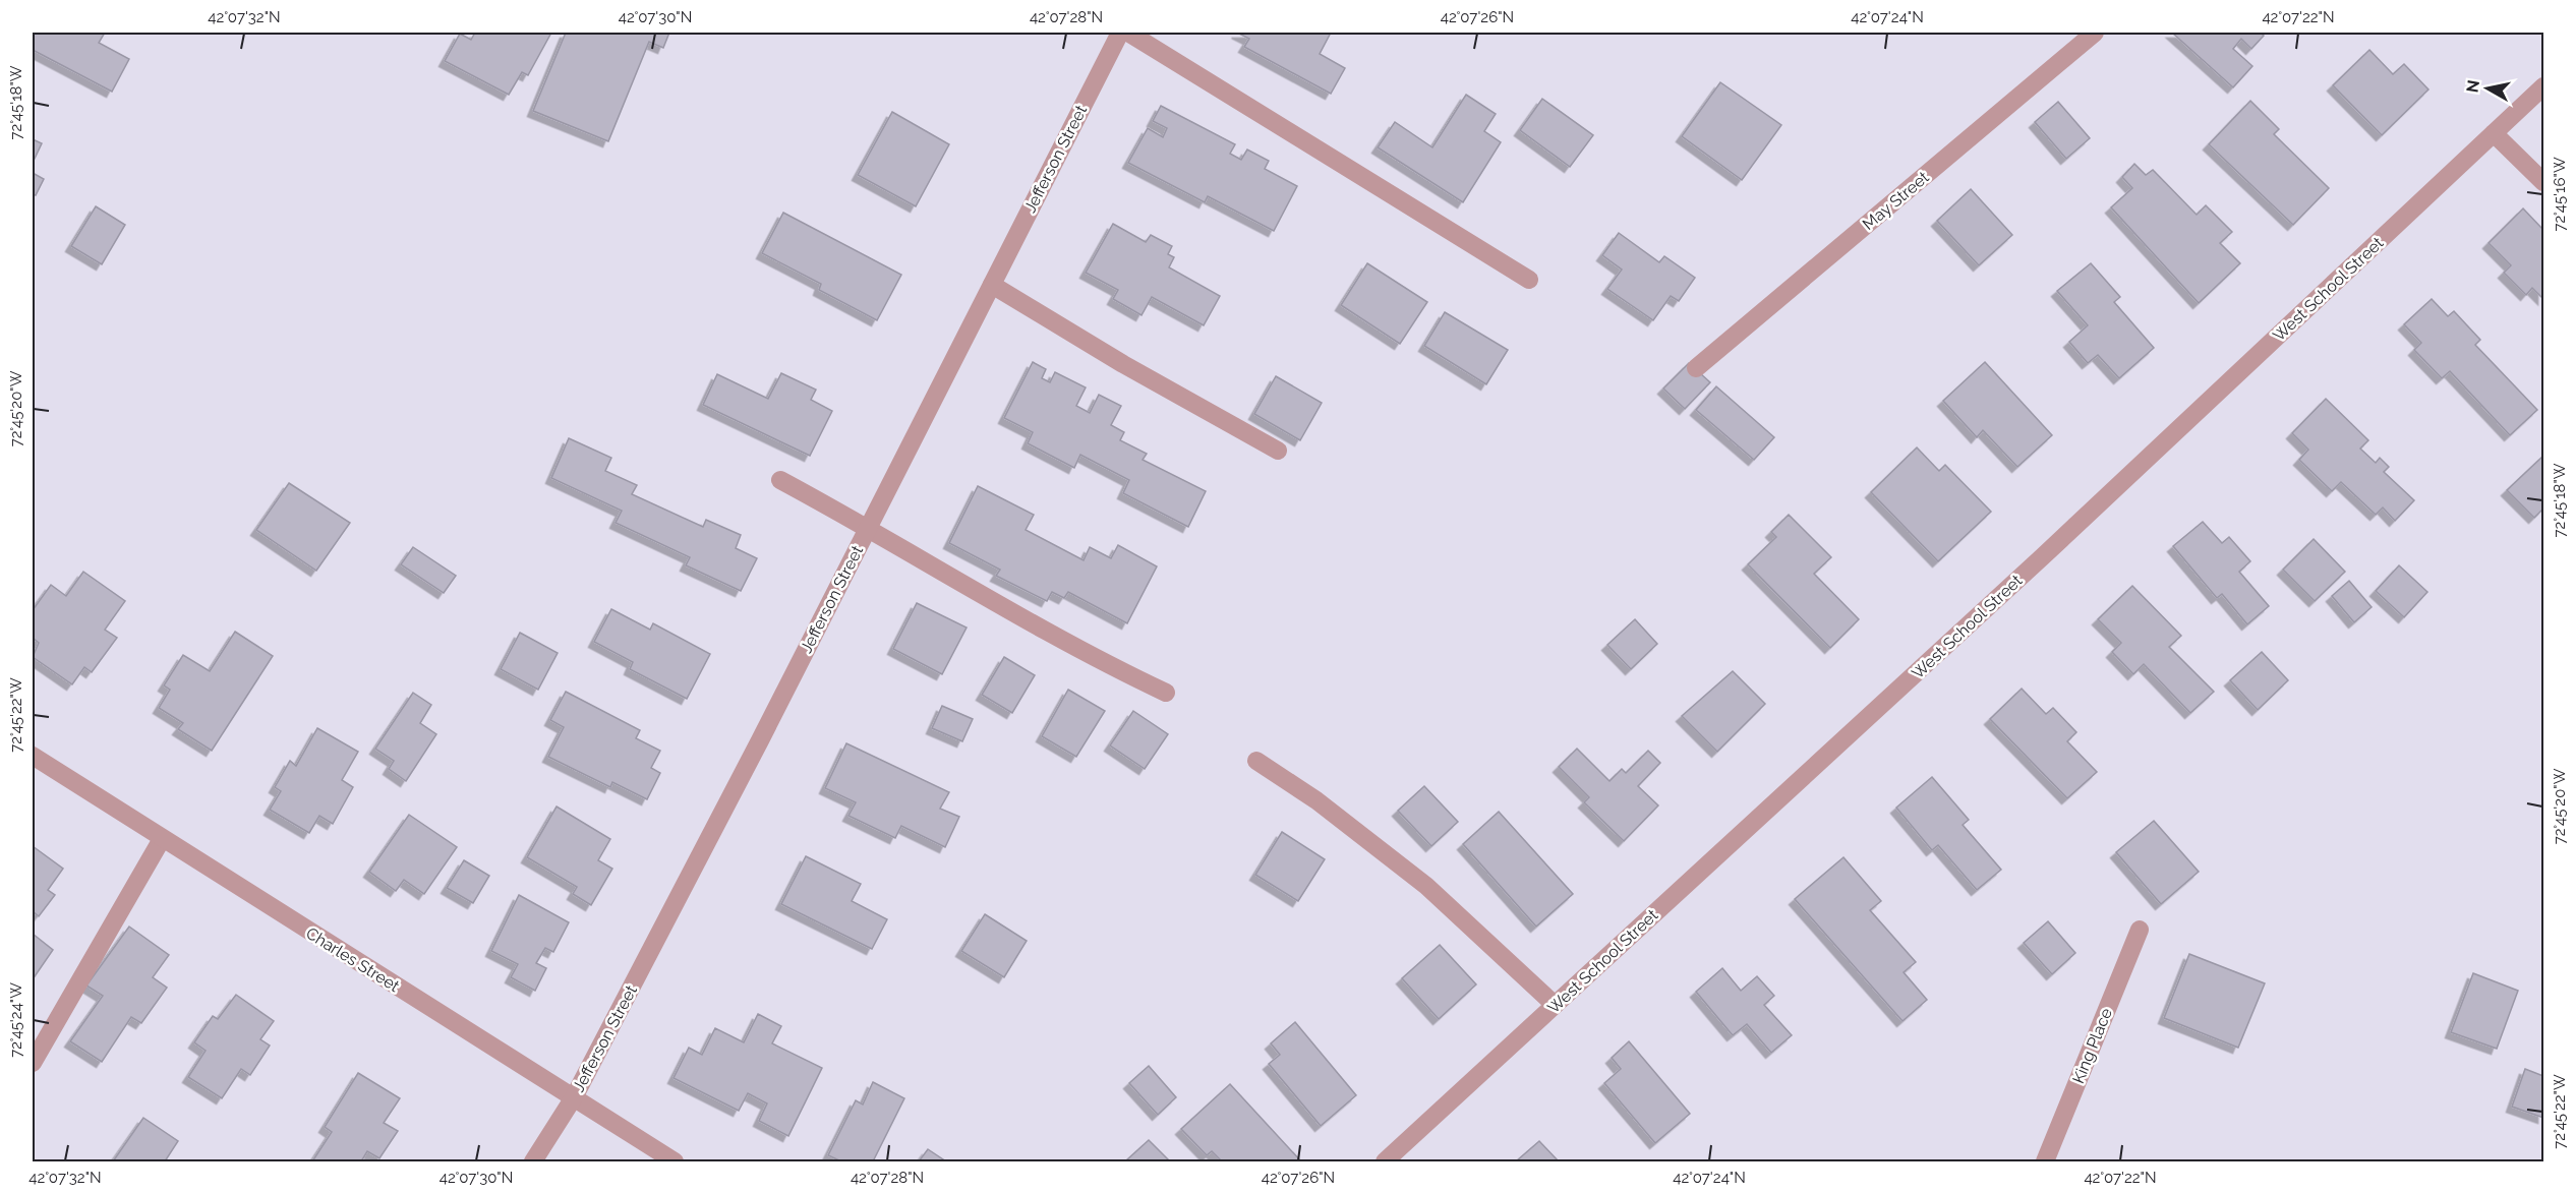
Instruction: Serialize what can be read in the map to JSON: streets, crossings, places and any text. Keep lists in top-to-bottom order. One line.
{"streets":{"street":["Jefferson Street","May Street","West School Street","Charles Street","King Place"]},"crossings":[["Jefferson Street","Charles Street"]],"north":"left","coordinates":["42°07'32\"N","42°07'30\"N","42°07'28\"N","42°07'26\"N","42°07'24\"N","42°07'22\"N","72°45'18\"W","72°45'16\"W","72°45'20\"W","72°45'22\"W","72°45'24\"W"]}
